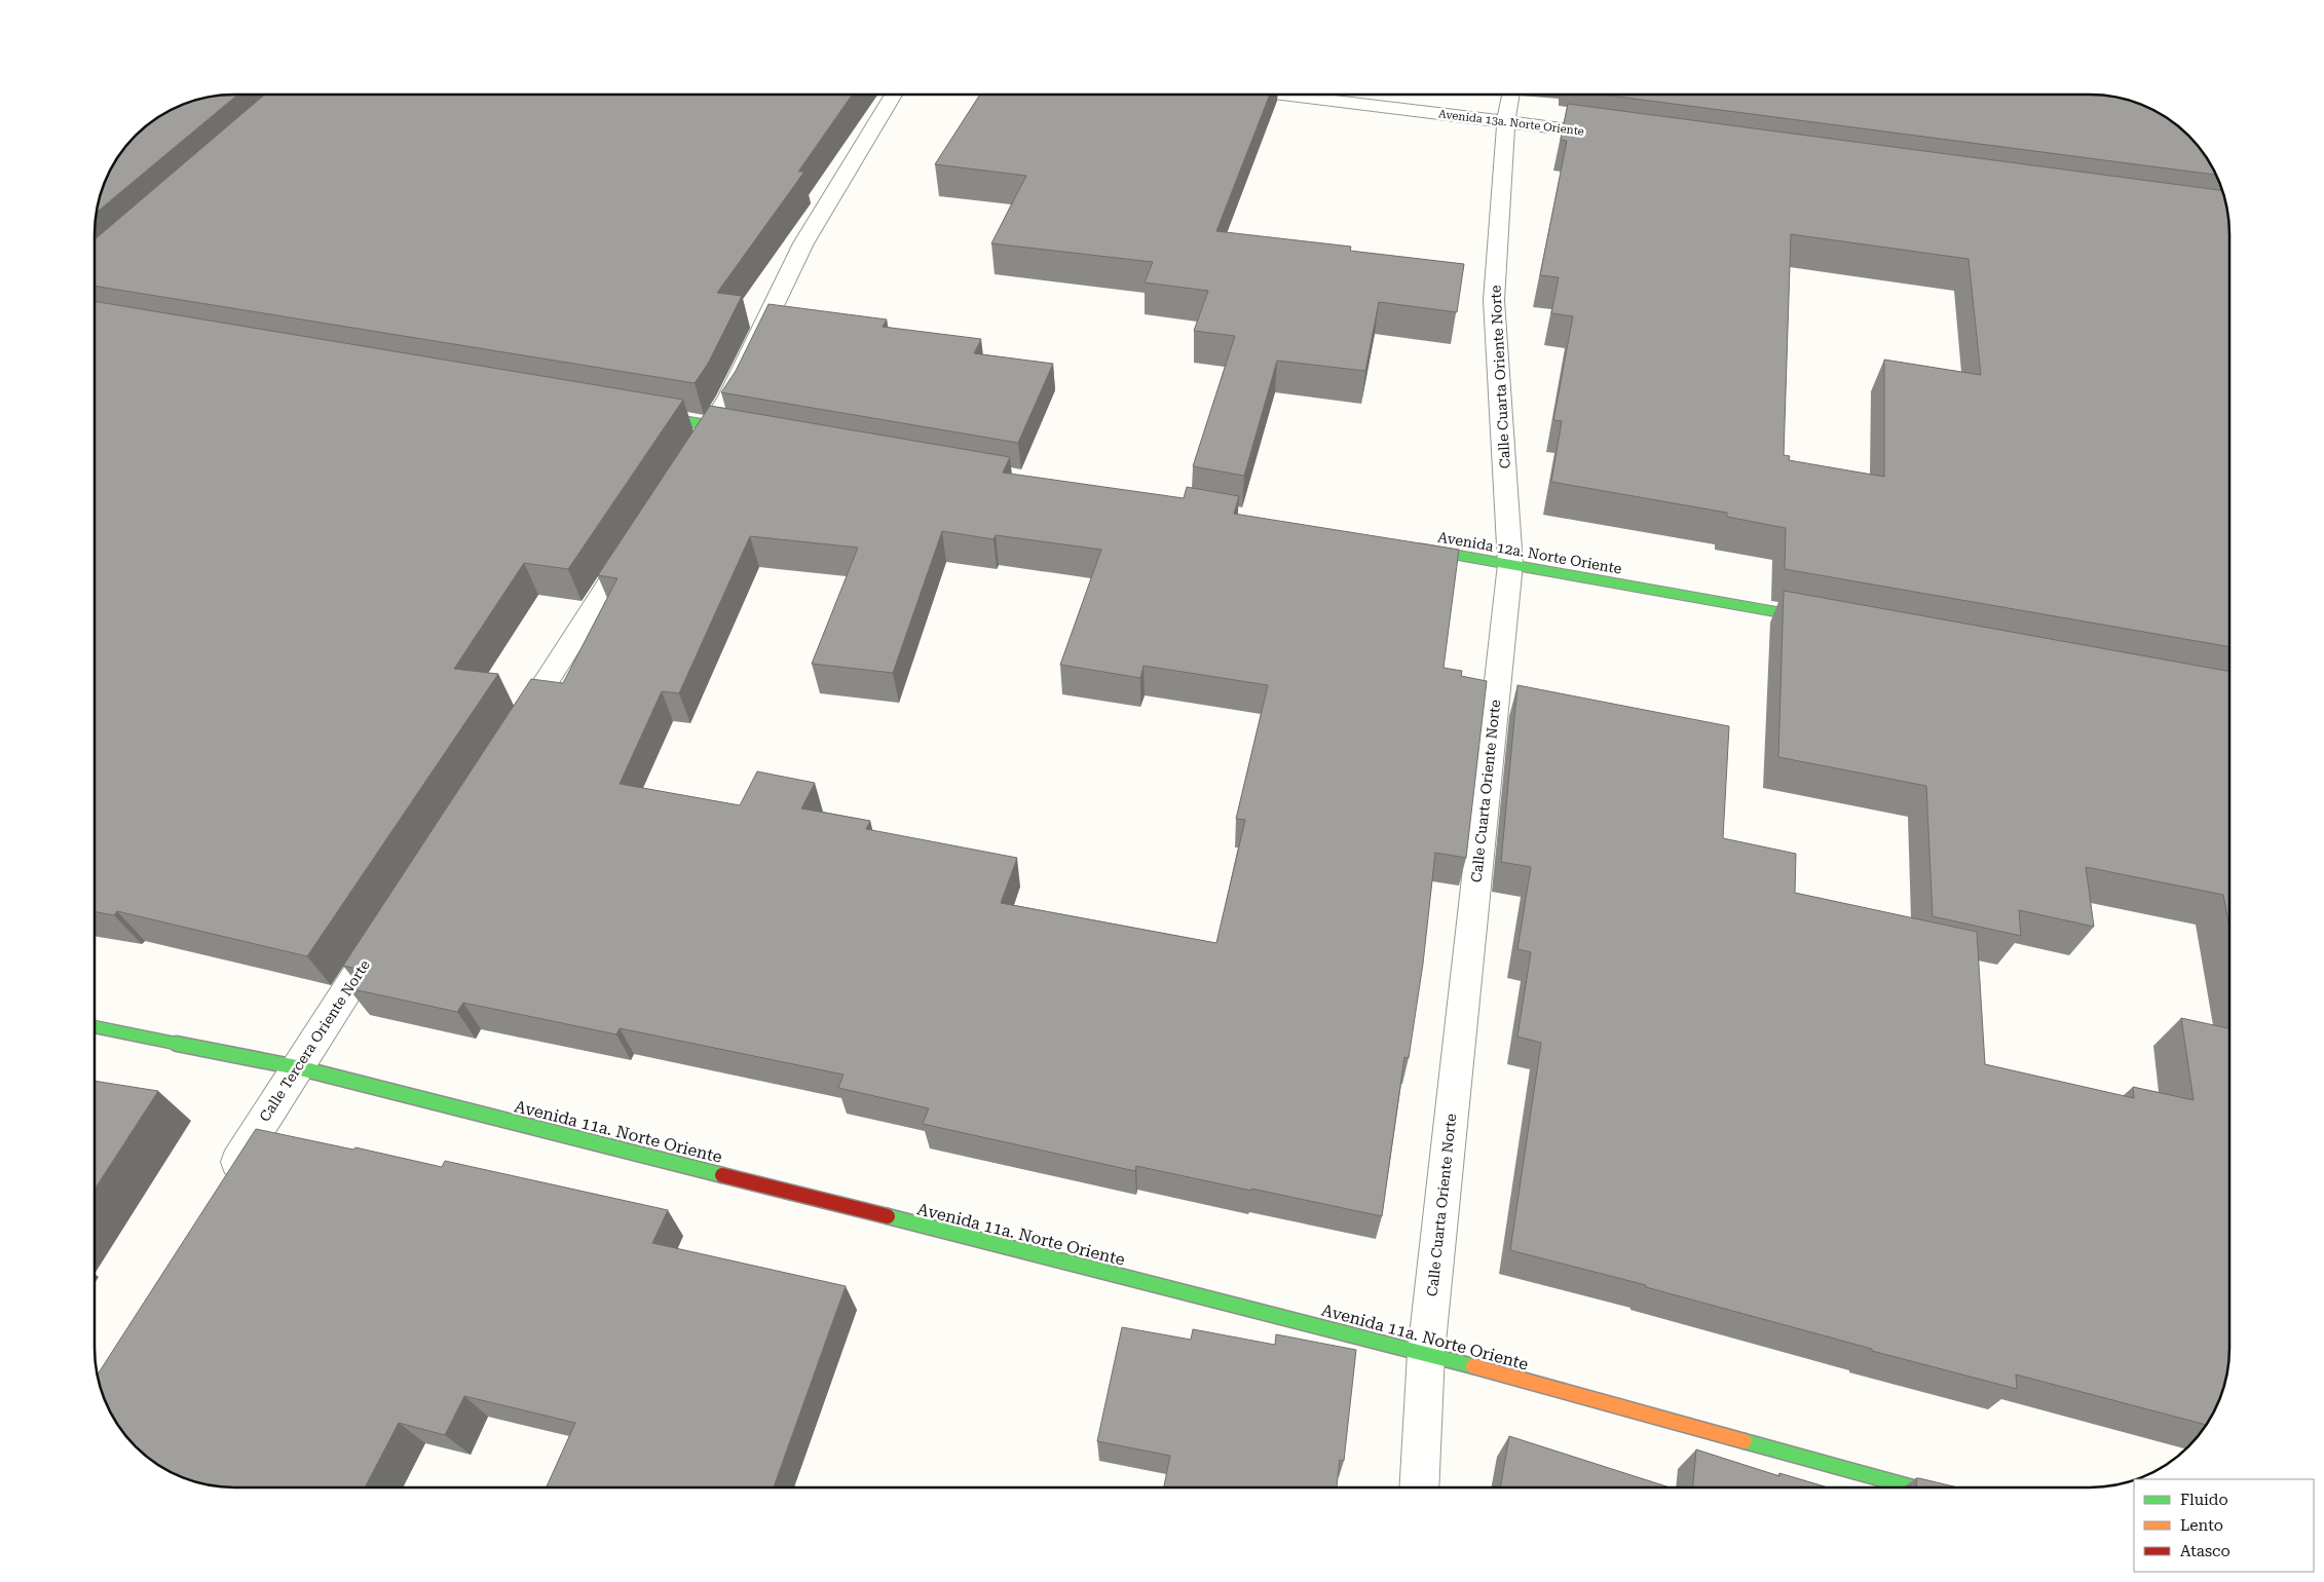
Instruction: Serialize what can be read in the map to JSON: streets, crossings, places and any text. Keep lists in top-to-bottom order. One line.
{"streets":{"street":["Avenida 13a. Norte Oriente","Calle Cuarta Oriente Norte","Avenida 12a. Norte Oriente","Calle Tercera Oriente Norte","Avenida 11a. Norte Oriente"]},"crossings":[["Avenida 13a. Norte Oriente","Calle Cuarta Oriente Norte"],["Calle Cuarta Oriente Norte","Avenida 12a. Norte Oriente"],["Calle Cuarta Oriente Norte","Avenida 11a. Norte Oriente"],["Calle Tercera Oriente Norte","Avenida 11a. Norte Oriente"]],"legend":["Fluido","Lento","Atasco"]}
